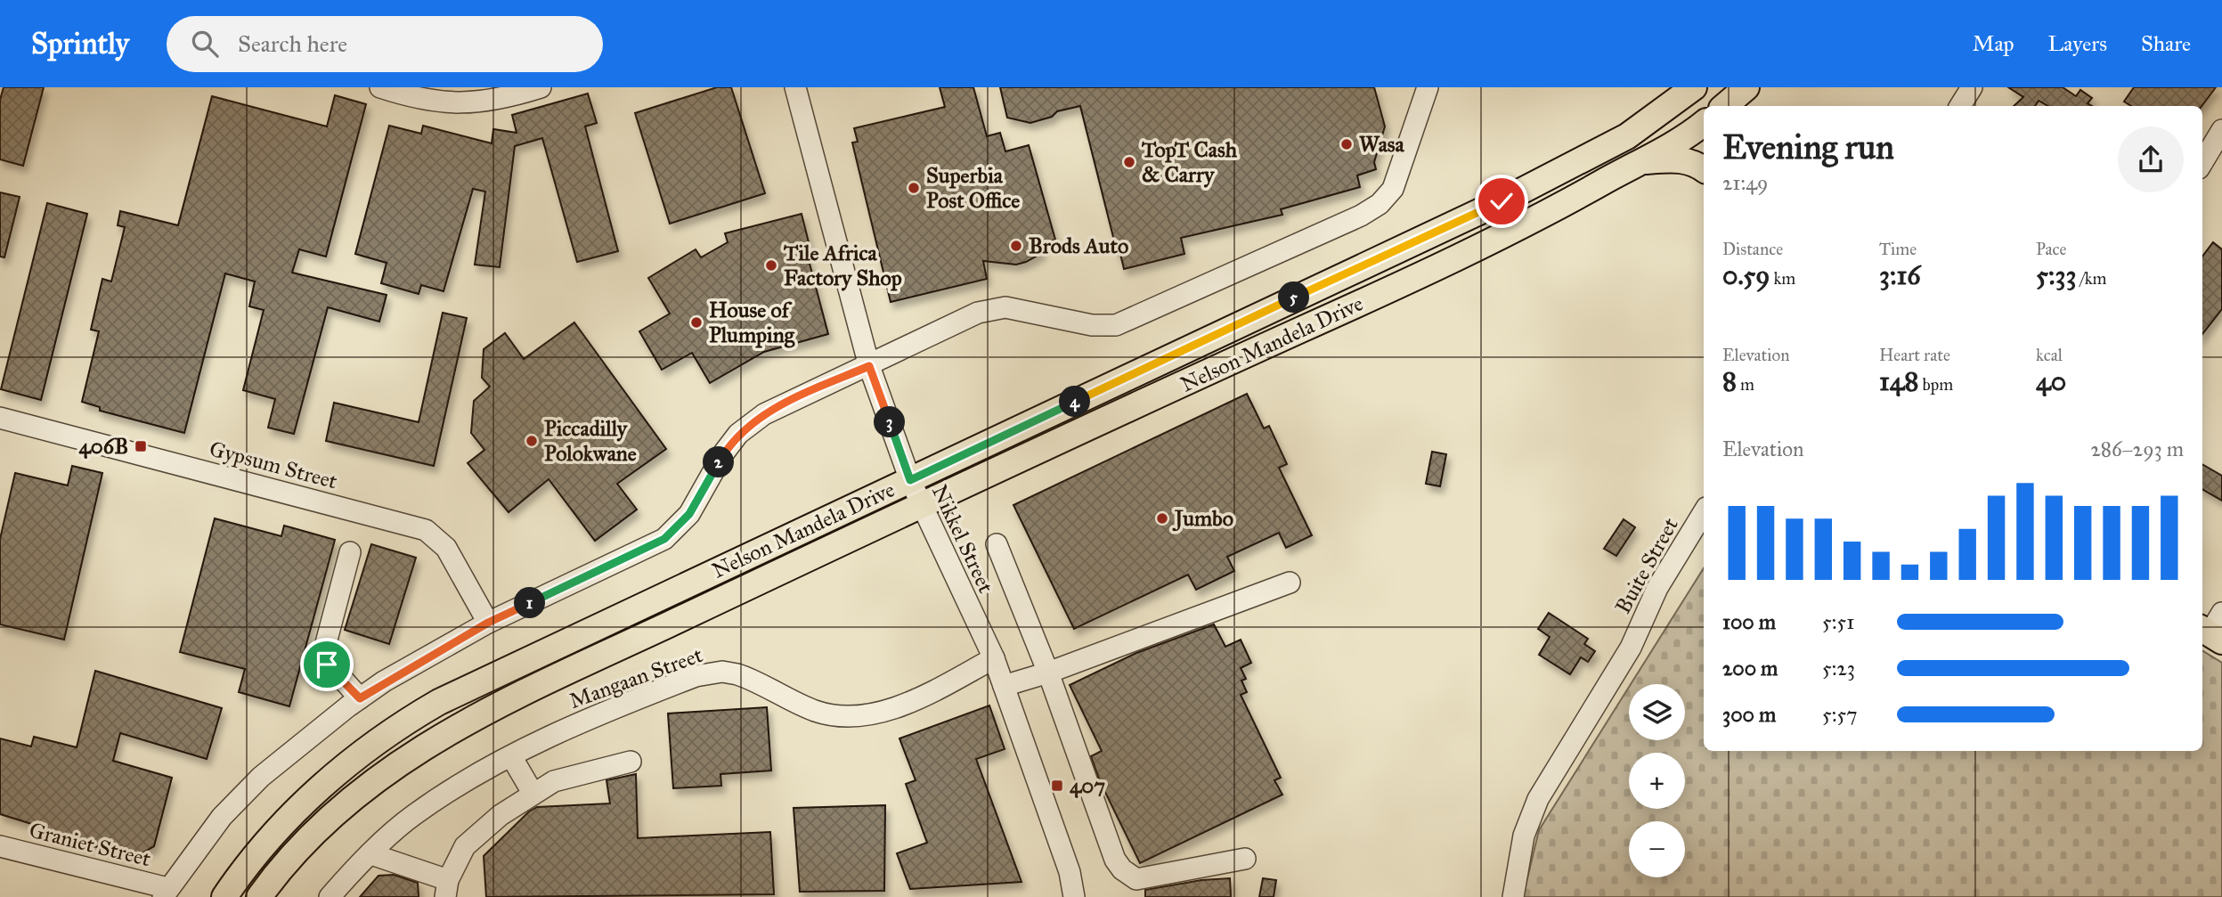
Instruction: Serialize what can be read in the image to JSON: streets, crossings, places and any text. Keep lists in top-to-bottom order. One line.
{"streets":{"main road":["Nelson Mandela Drive"],"street":["Gypsum Street","Nikkel Street","Buite Street","Mangaan Street","Graniet Street"]},"crossings":[["Nelson Mandela Drive","Nikkel Street"],["Nikkel Street","Mangaan Street"]],"places":{"other":["Wasa","TopT Cash & Carry","Superbia Post Office","Brods Auto","Tile Africa Factory Shop","House of Plumping","Piccadilly Polokwane","Jumbo"],"transit":["406B","407"]},"page":{"header":"Sprintly","search":"Search here","nav":["Map","Layers","Share"],"heading":["Evening run","21:49"],"stats":[["Distance","0.59 km"],["Time","3:16"],["Pace","5:33 /km"],["Elevation","8 m"],["Heart rate","148 bpm"],["kcal","40"]],"pins":["5","4","3","2","1"],"chart":["Elevation","286–293 m"],"list":[{"name":"100 m","note":"5:51"},{"name":"200 m","note":"5:23"},{"name":"300 m","note":"5:57"}],"map_buttons":["+","−"]}}
